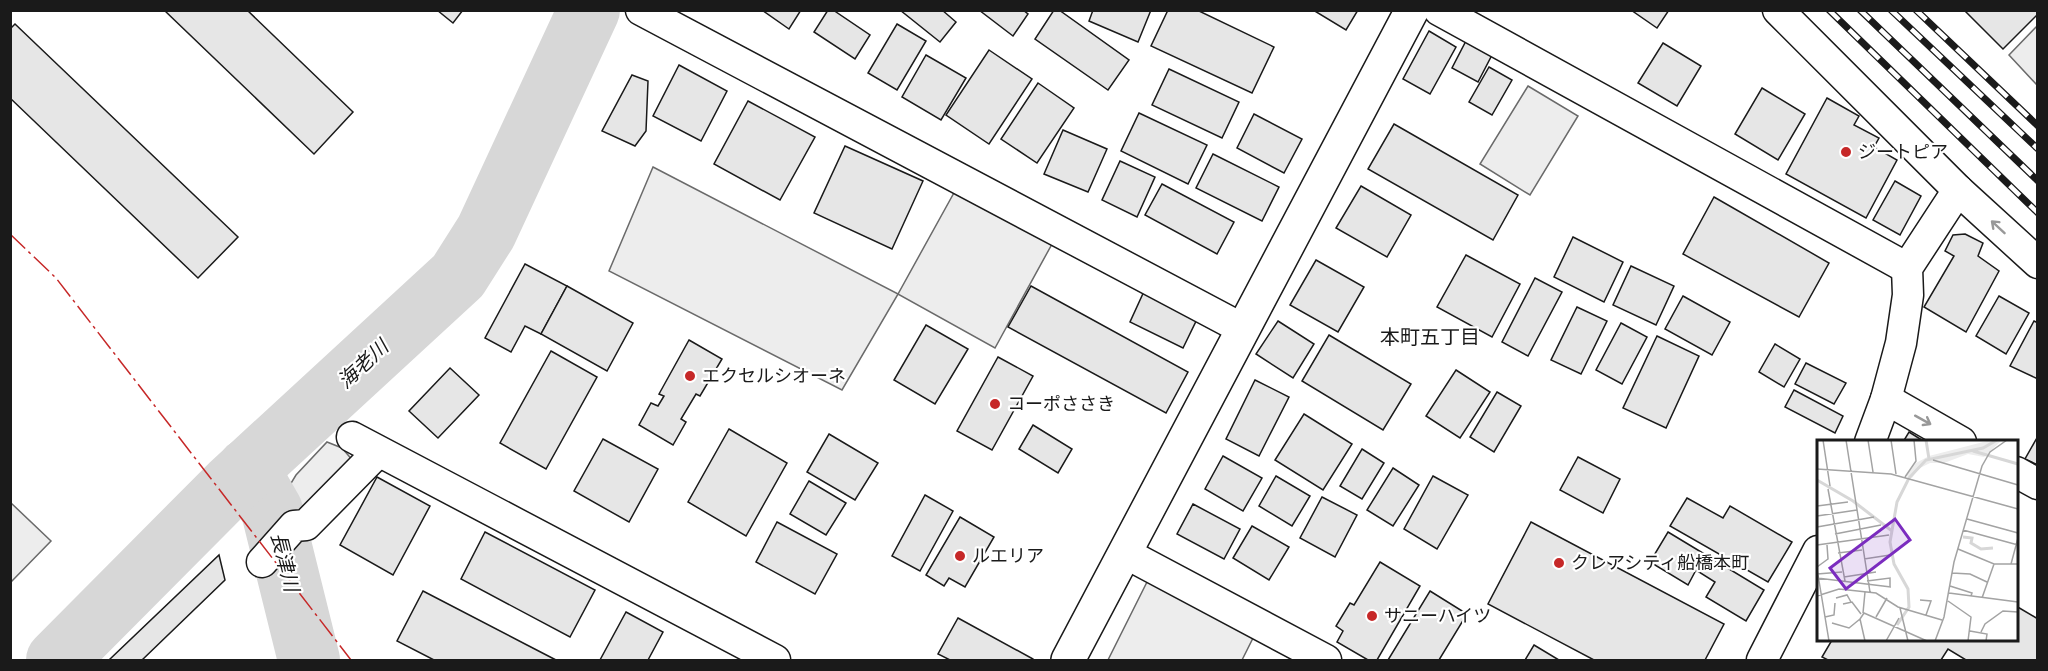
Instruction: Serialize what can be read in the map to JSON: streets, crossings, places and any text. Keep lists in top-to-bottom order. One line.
{"districts":["本町五丁目"],"water":["海老川","長津川"],"places":["ジートピア","エクセルシオーネ","コーポささき","ルエリア","クレアシティ船橋本町","サニーハイツ"]}
